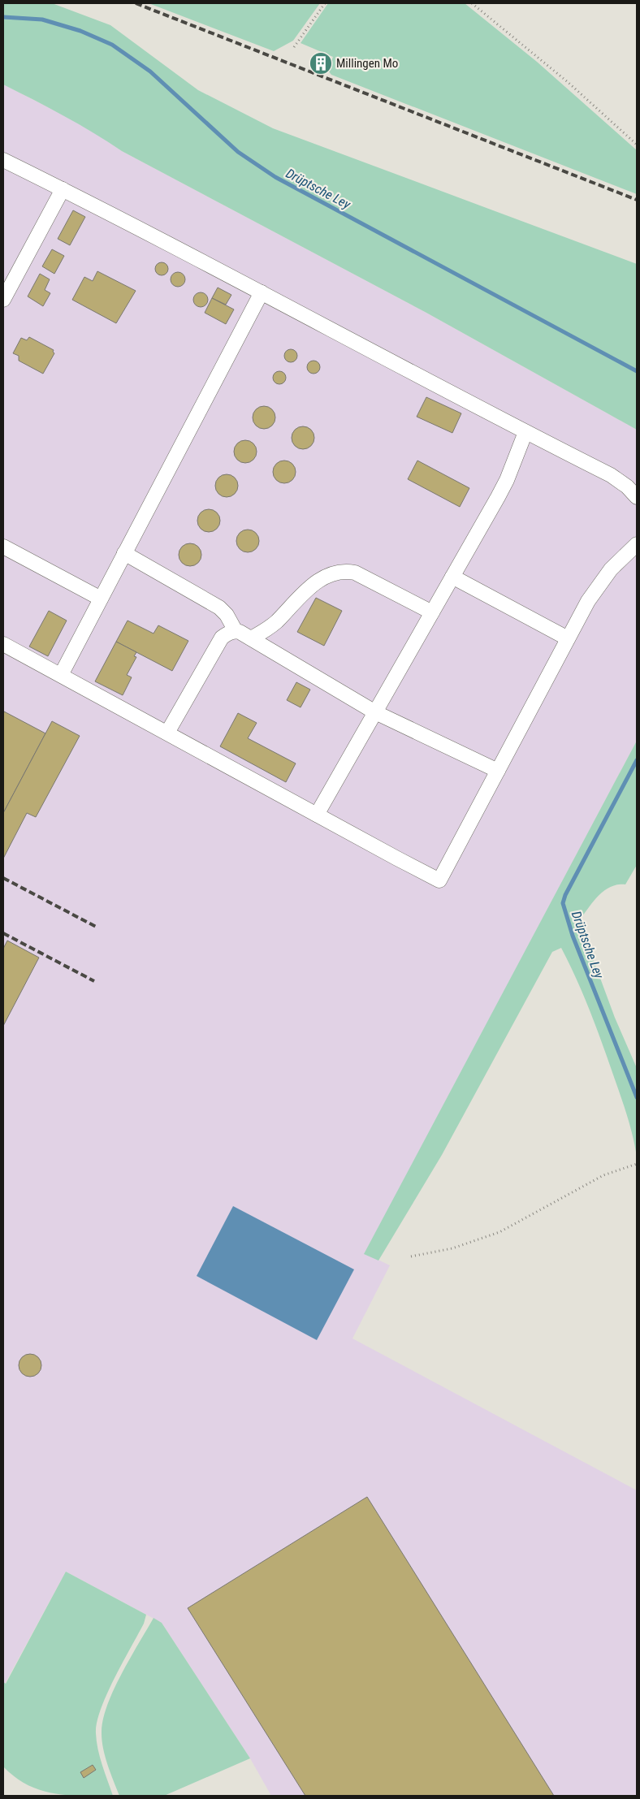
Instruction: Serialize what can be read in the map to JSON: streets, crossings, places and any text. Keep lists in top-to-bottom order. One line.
{"water":["Drüptsche Ley"],"places":{"building":["Millingen Mo"]}}
